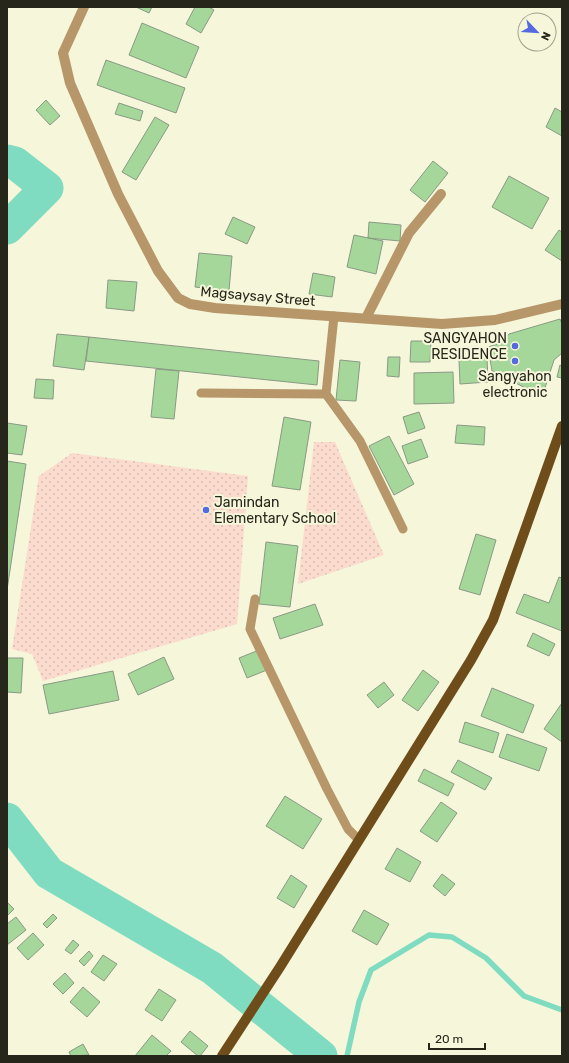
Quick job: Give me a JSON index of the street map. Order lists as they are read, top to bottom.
{
  "streets": {
    "street": ["Magsaysay Street"]
  },
  "places": ["SANGYAHON RESIDENCE", "Sangyahon electronic", "Jamindan Elementary School"],
  "scale_bar": "20 m",
  "north": "bottom right"
}
